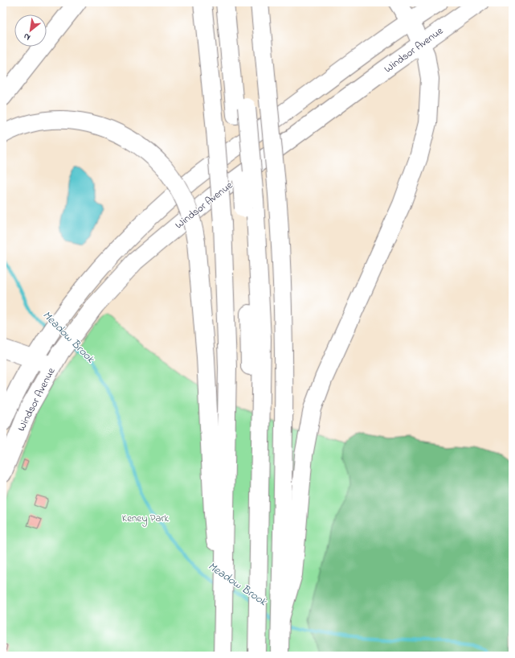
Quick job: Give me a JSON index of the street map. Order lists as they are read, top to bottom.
{
  "streets": {
    "main road": ["Windsor Avenue"]
  },
  "water": ["Meadow Brook"],
  "parks": ["Keney Park"],
  "north": "bottom left"
}
